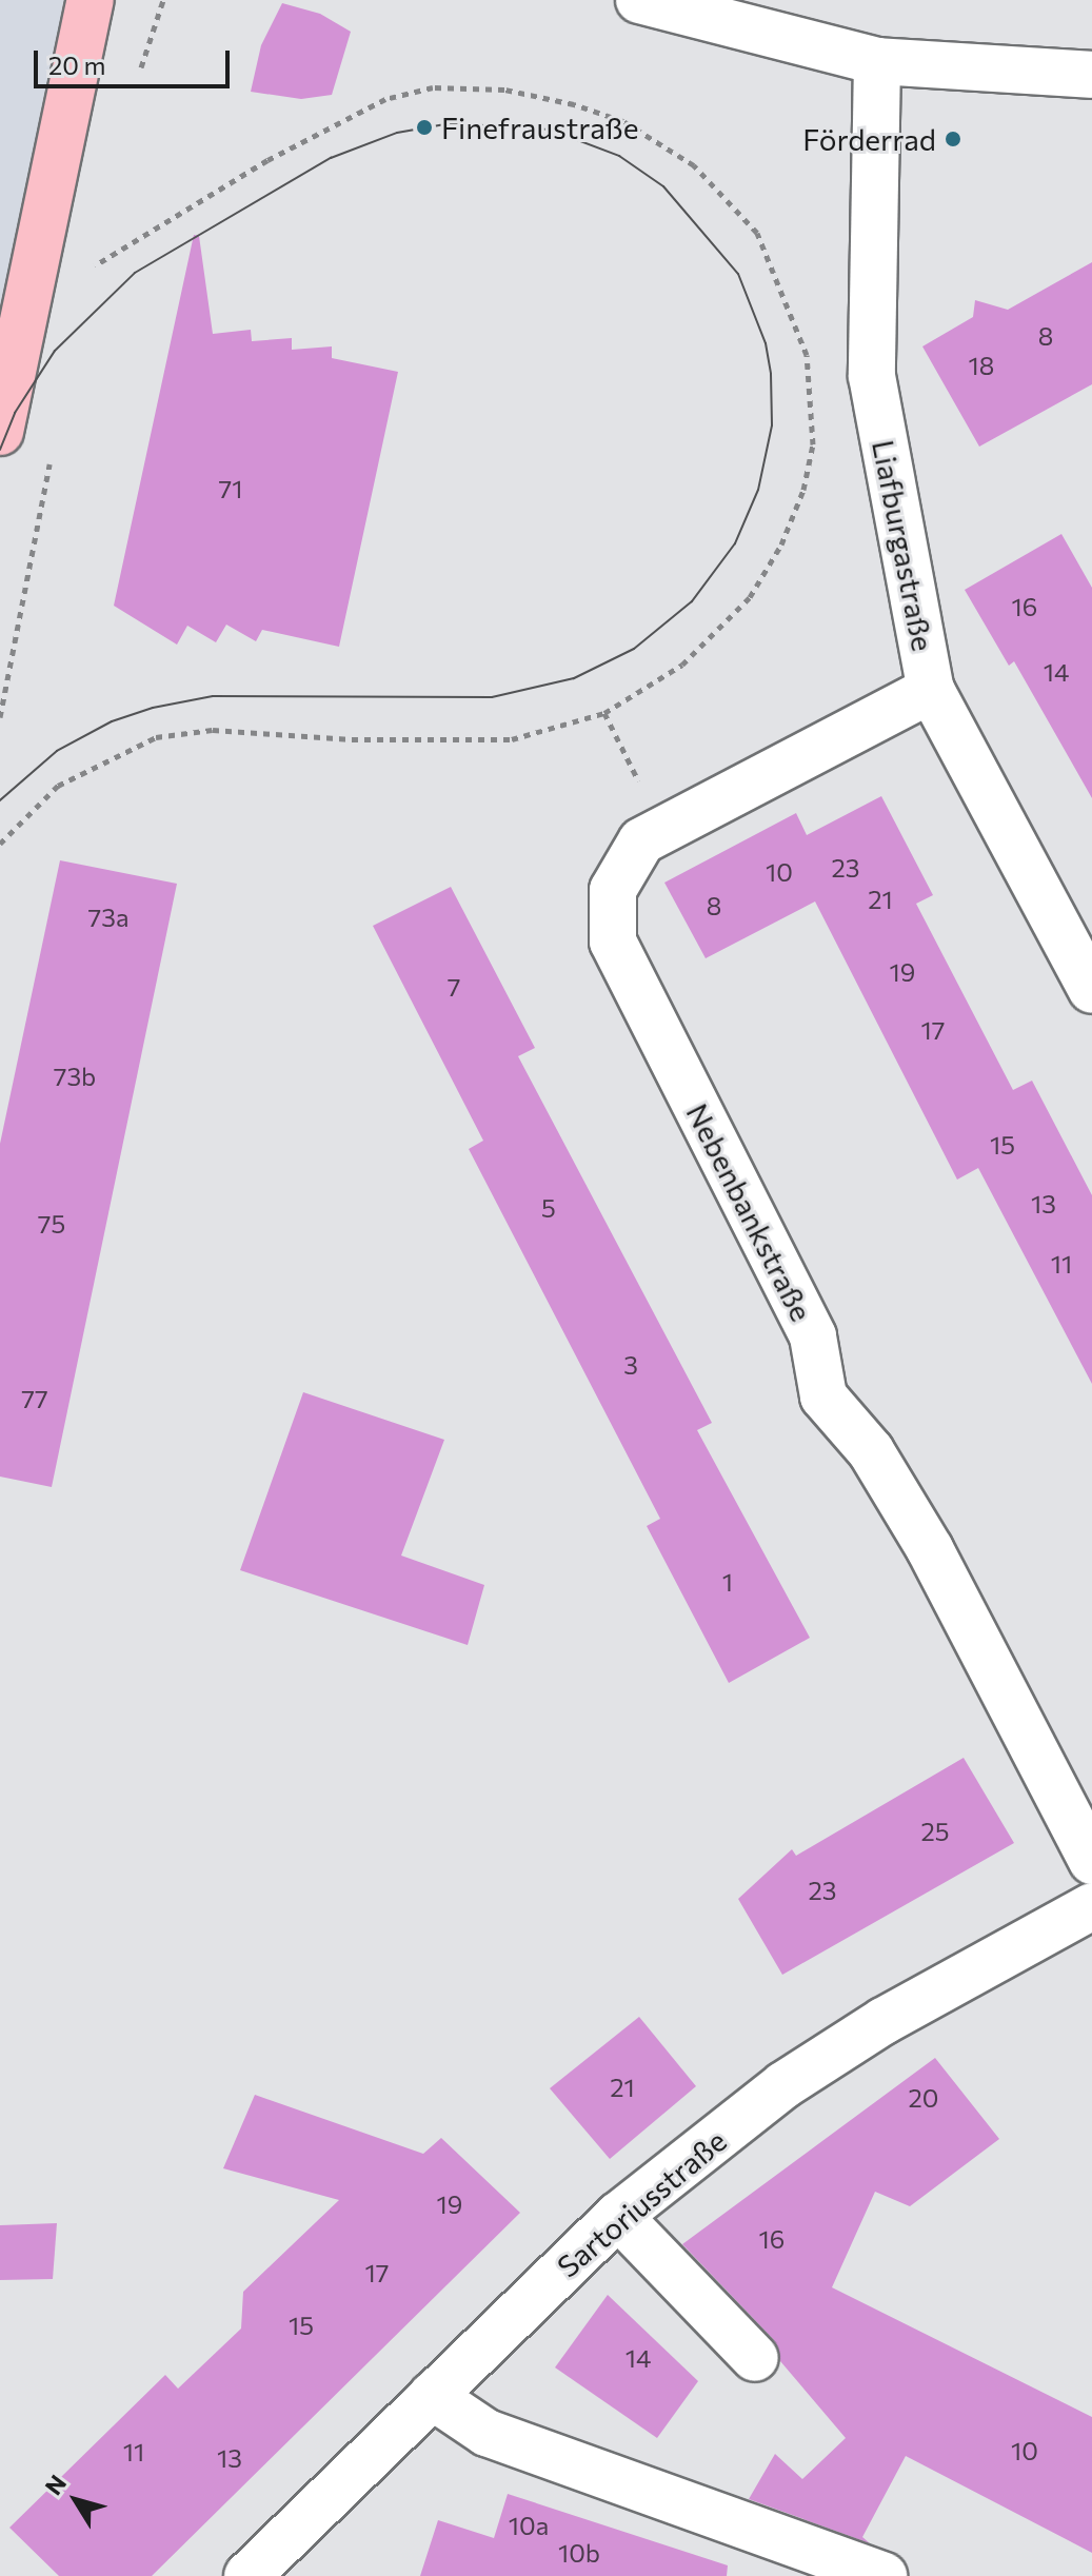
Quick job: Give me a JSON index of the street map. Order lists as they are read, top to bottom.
{
  "streets": {
    "street": ["Liafburgastraße", "Nebenbankstraße", "Sartoriusstraße"]
  },
  "crossings": [
    ["Liafburgastraße", "Nebenbankstraße"]
  ],
  "places": ["Finefraustraße", "Förderrad"],
  "house_numbers": [
    "8",
    "18",
    "71",
    "16",
    "14",
    "23",
    "10",
    "21",
    "8",
    "73a",
    "19",
    "7",
    "17",
    "73b",
    "15",
    "13",
    "5",
    "75",
    "11",
    "3",
    "77",
    "1",
    "25",
    "23",
    "21",
    "20",
    "19",
    "16",
    "17",
    "15",
    "14",
    "10",
    "11",
    "13",
    "10a",
    "10b"
  ],
  "scale_bar": "20 m",
  "north": "top left"
}
